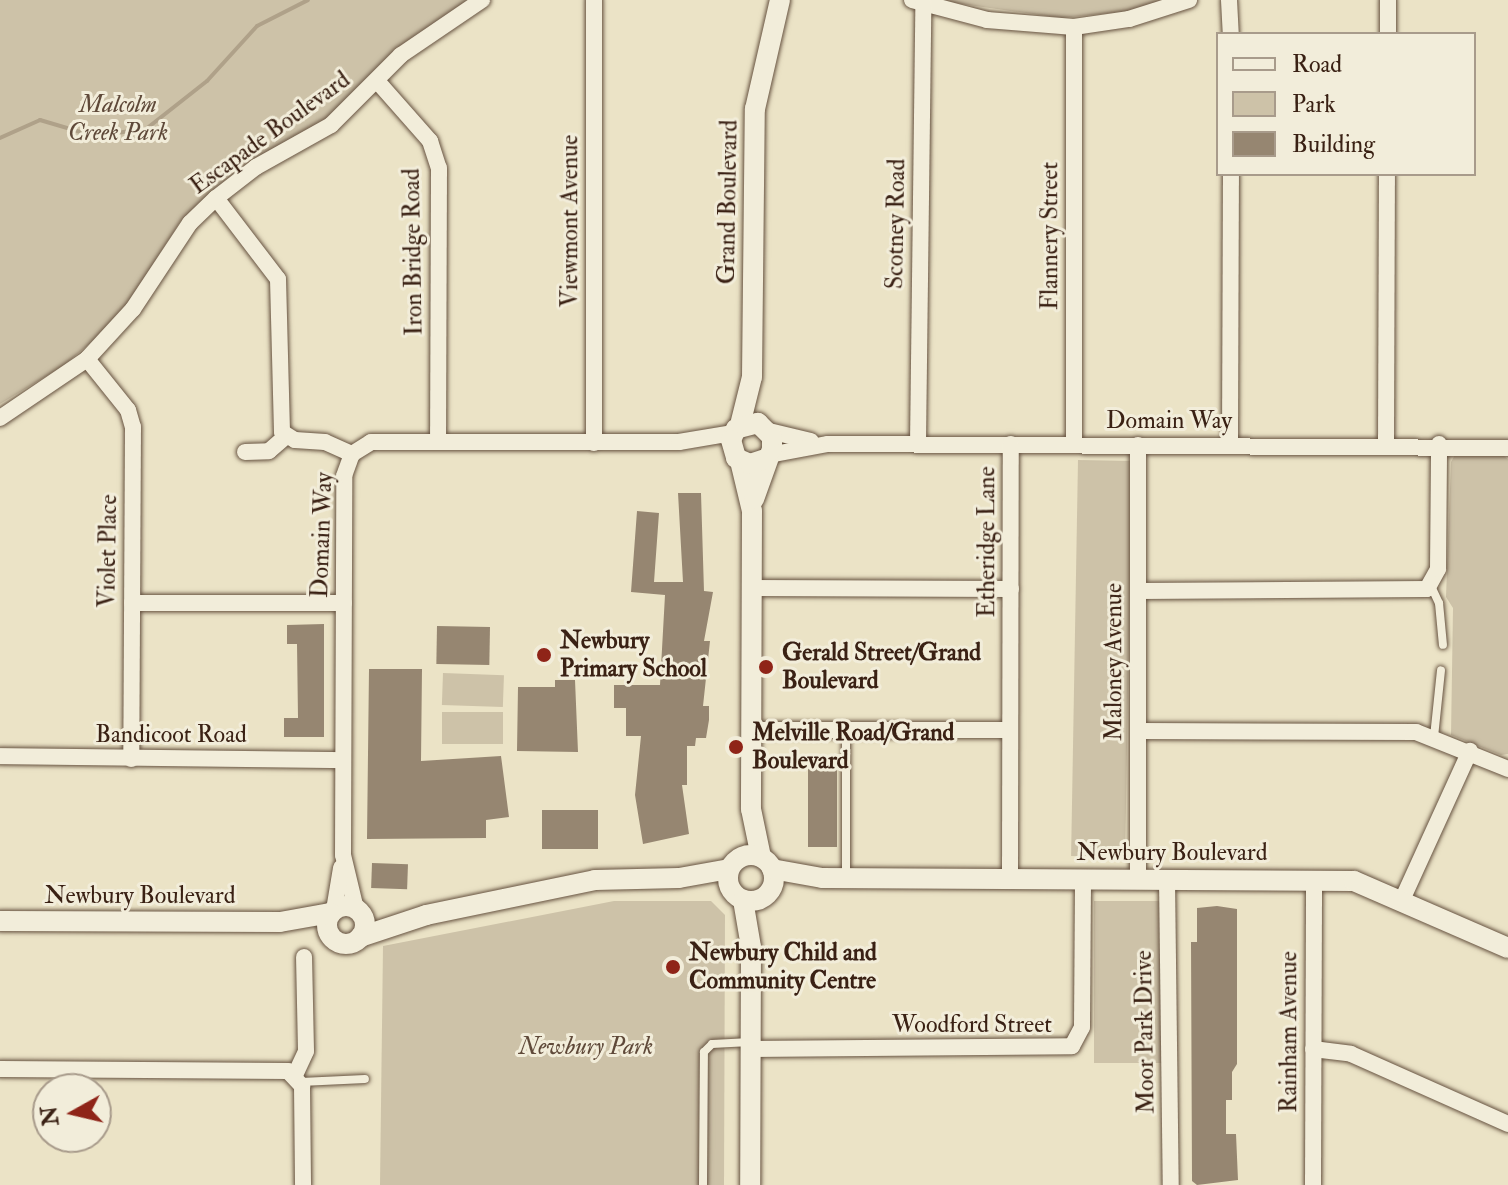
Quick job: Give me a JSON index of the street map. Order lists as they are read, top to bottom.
{
  "streets": {
    "street": [
      "Escapade Boulevard",
      "Grand Boulevard",
      "Viewmont Avenue",
      "Scotney Road",
      "Flannery Street",
      "Iron Bridge Road",
      "Domain Way",
      "Etheridge Lane",
      "Violet Place",
      "Maloney Avenue",
      "Bandicoot Road",
      "Newbury Boulevard",
      "Woodford Street",
      "Moor Park Drive",
      "Rainham Avenue"
    ]
  },
  "crossings": [
    ["Escapade Boulevard", "Iron Bridge Road"],
    ["Escapade Boulevard", "Violet Place"],
    ["Grand Boulevard", "Domain Way"],
    ["Grand Boulevard", "Newbury Boulevard"],
    ["Viewmont Avenue", "Domain Way"],
    ["Scotney Road", "Domain Way"],
    ["Flannery Street", "Domain Way"],
    ["Iron Bridge Road", "Domain Way"],
    ["Domain Way", "Etheridge Lane"],
    ["Domain Way", "Maloney Avenue"],
    ["Domain Way", "Bandicoot Road"],
    ["Domain Way", "Newbury Boulevard"],
    ["Etheridge Lane", "Newbury Boulevard"],
    ["Violet Place", "Bandicoot Road"],
    ["Maloney Avenue", "Newbury Boulevard"],
    ["Newbury Boulevard", "Woodford Street"],
    ["Newbury Boulevard", "Moor Park Drive"],
    ["Newbury Boulevard", "Rainham Avenue"]
  ],
  "parks": ["Malcolm Creek Park", "Newbury Park"],
  "places": [
    "Newbury Primary School",
    "Gerald Street/Grand Boulevard",
    "Melville Road/Grand Boulevard",
    "Newbury Child and Community Centre"
  ],
  "legend": ["Road", "Park", "Building"],
  "north": "left"
}
